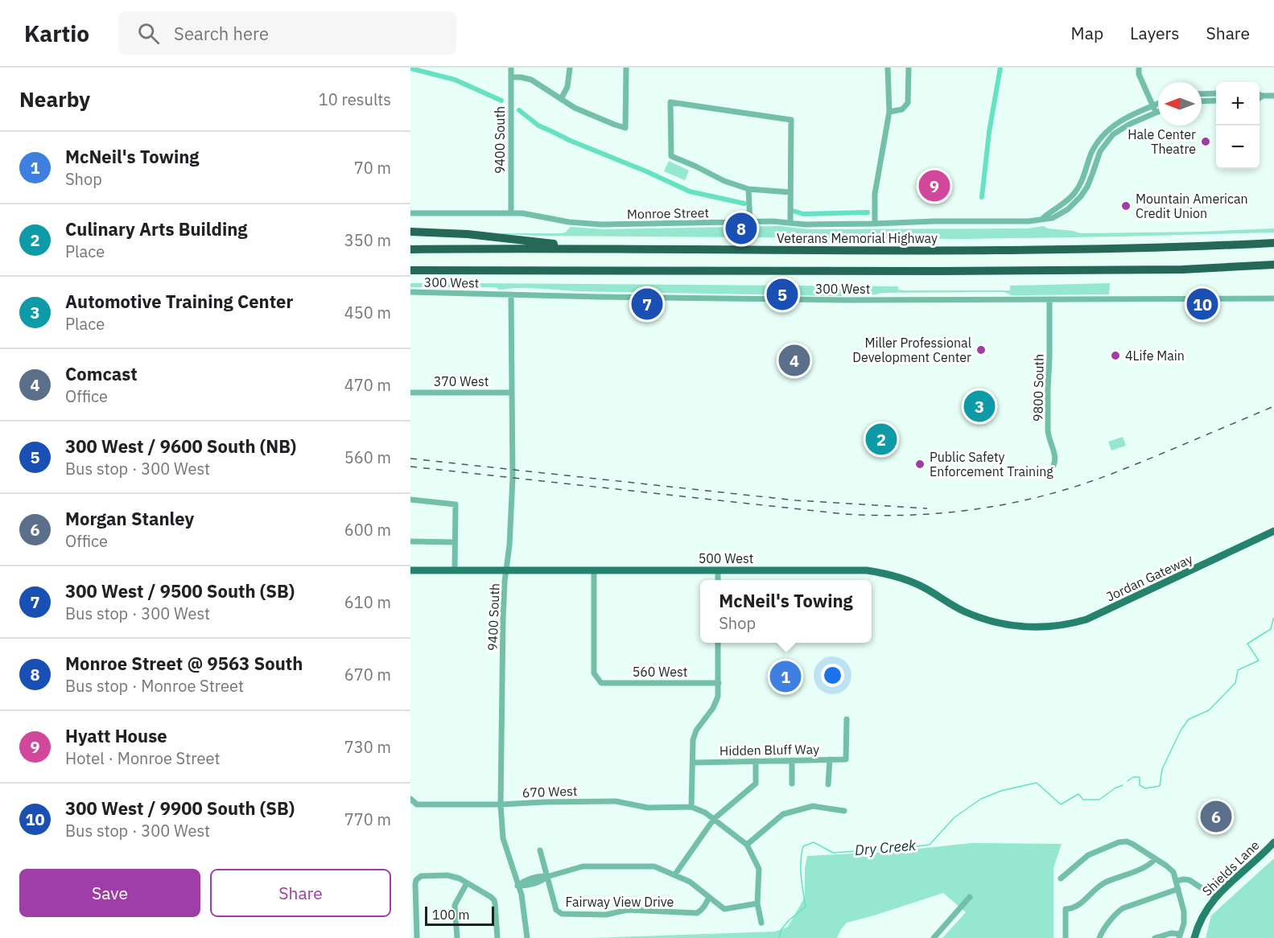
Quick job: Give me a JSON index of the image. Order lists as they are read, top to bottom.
{
  "streets": {
    "highway": ["Veterans Memorial Highway"],
    "main road": ["500 West", "Jordan Gateway", "Shields Lane"],
    "street": [
      "9400 South",
      "Monroe Street",
      "300 West",
      "370 West",
      "9800 South",
      "560 West",
      "Hidden Bluff Way",
      "670 West",
      "Fairway View Drive"
    ]
  },
  "crossings": [
    ["9400 South", "Monroe Street"],
    ["9400 South", "300 West"],
    ["9400 South", "370 West"],
    ["9400 South", "500 West"],
    ["9400 South", "670 West"],
    ["300 West", "9800 South"],
    ["500 West", "Jordan Gateway"],
    ["500 West", "560 West"]
  ],
  "water": ["Dry Creek"],
  "places": [
    "Hale Center Theatre",
    "Mountain American Credit Union",
    "Miller Professional Development Center",
    "4Life Main",
    "Public Safety Enforcement Training"
  ],
  "scale_bar": "100 m",
  "north": "left",
  "page": {
    "header": "Kartio",
    "search": "Search here",
    "nav": ["Map", "Layers", "Share"],
    "heading": ["Nearby", "10 results"],
    "map_buttons": ["+", "−"],
    "list": [
      {
        "mark": "1",
        "name": "McNeil's Towing",
        "note": "Shop",
        "value": "70 m"
      },
      {
        "mark": "2",
        "name": "Culinary Arts Building",
        "note": "Place",
        "value": "350 m"
      },
      {
        "mark": "3",
        "name": "Automotive Training Center",
        "note": "Place",
        "value": "450 m"
      },
      {
        "mark": "4",
        "name": "Comcast",
        "note": "Office",
        "value": "470 m"
      },
      {
        "mark": "5",
        "name": "300 West / 9600 South (NB)",
        "note": "Bus stop · 300 West",
        "value": "560 m"
      },
      {
        "mark": "6",
        "name": "Morgan Stanley",
        "note": "Office",
        "value": "600 m"
      },
      {
        "mark": "7",
        "name": "300 West / 9500 South (SB)",
        "note": "Bus stop · 300 West",
        "value": "610 m"
      },
      {
        "mark": "8",
        "name": "Monroe Street @ 9563 South",
        "note": "Bus stop · Monroe Street",
        "value": "670 m"
      },
      {
        "mark": "9",
        "name": "Hyatt House",
        "note": "Hotel · Monroe Street",
        "value": "730 m"
      },
      {
        "mark": "10",
        "name": "300 West / 9900 South (SB)",
        "note": "Bus stop · 300 West",
        "value": "770 m"
      }
    ],
    "pins": [
      "9",
      "8",
      "5",
      "7",
      "10",
      "4",
      "3",
      "2",
      "1",
      "6"
    ],
    "popup": ["McNeil's Towing", "Shop"],
    "buttons": ["Save", "Share"],
    "scale": "100 m"
  }
}
